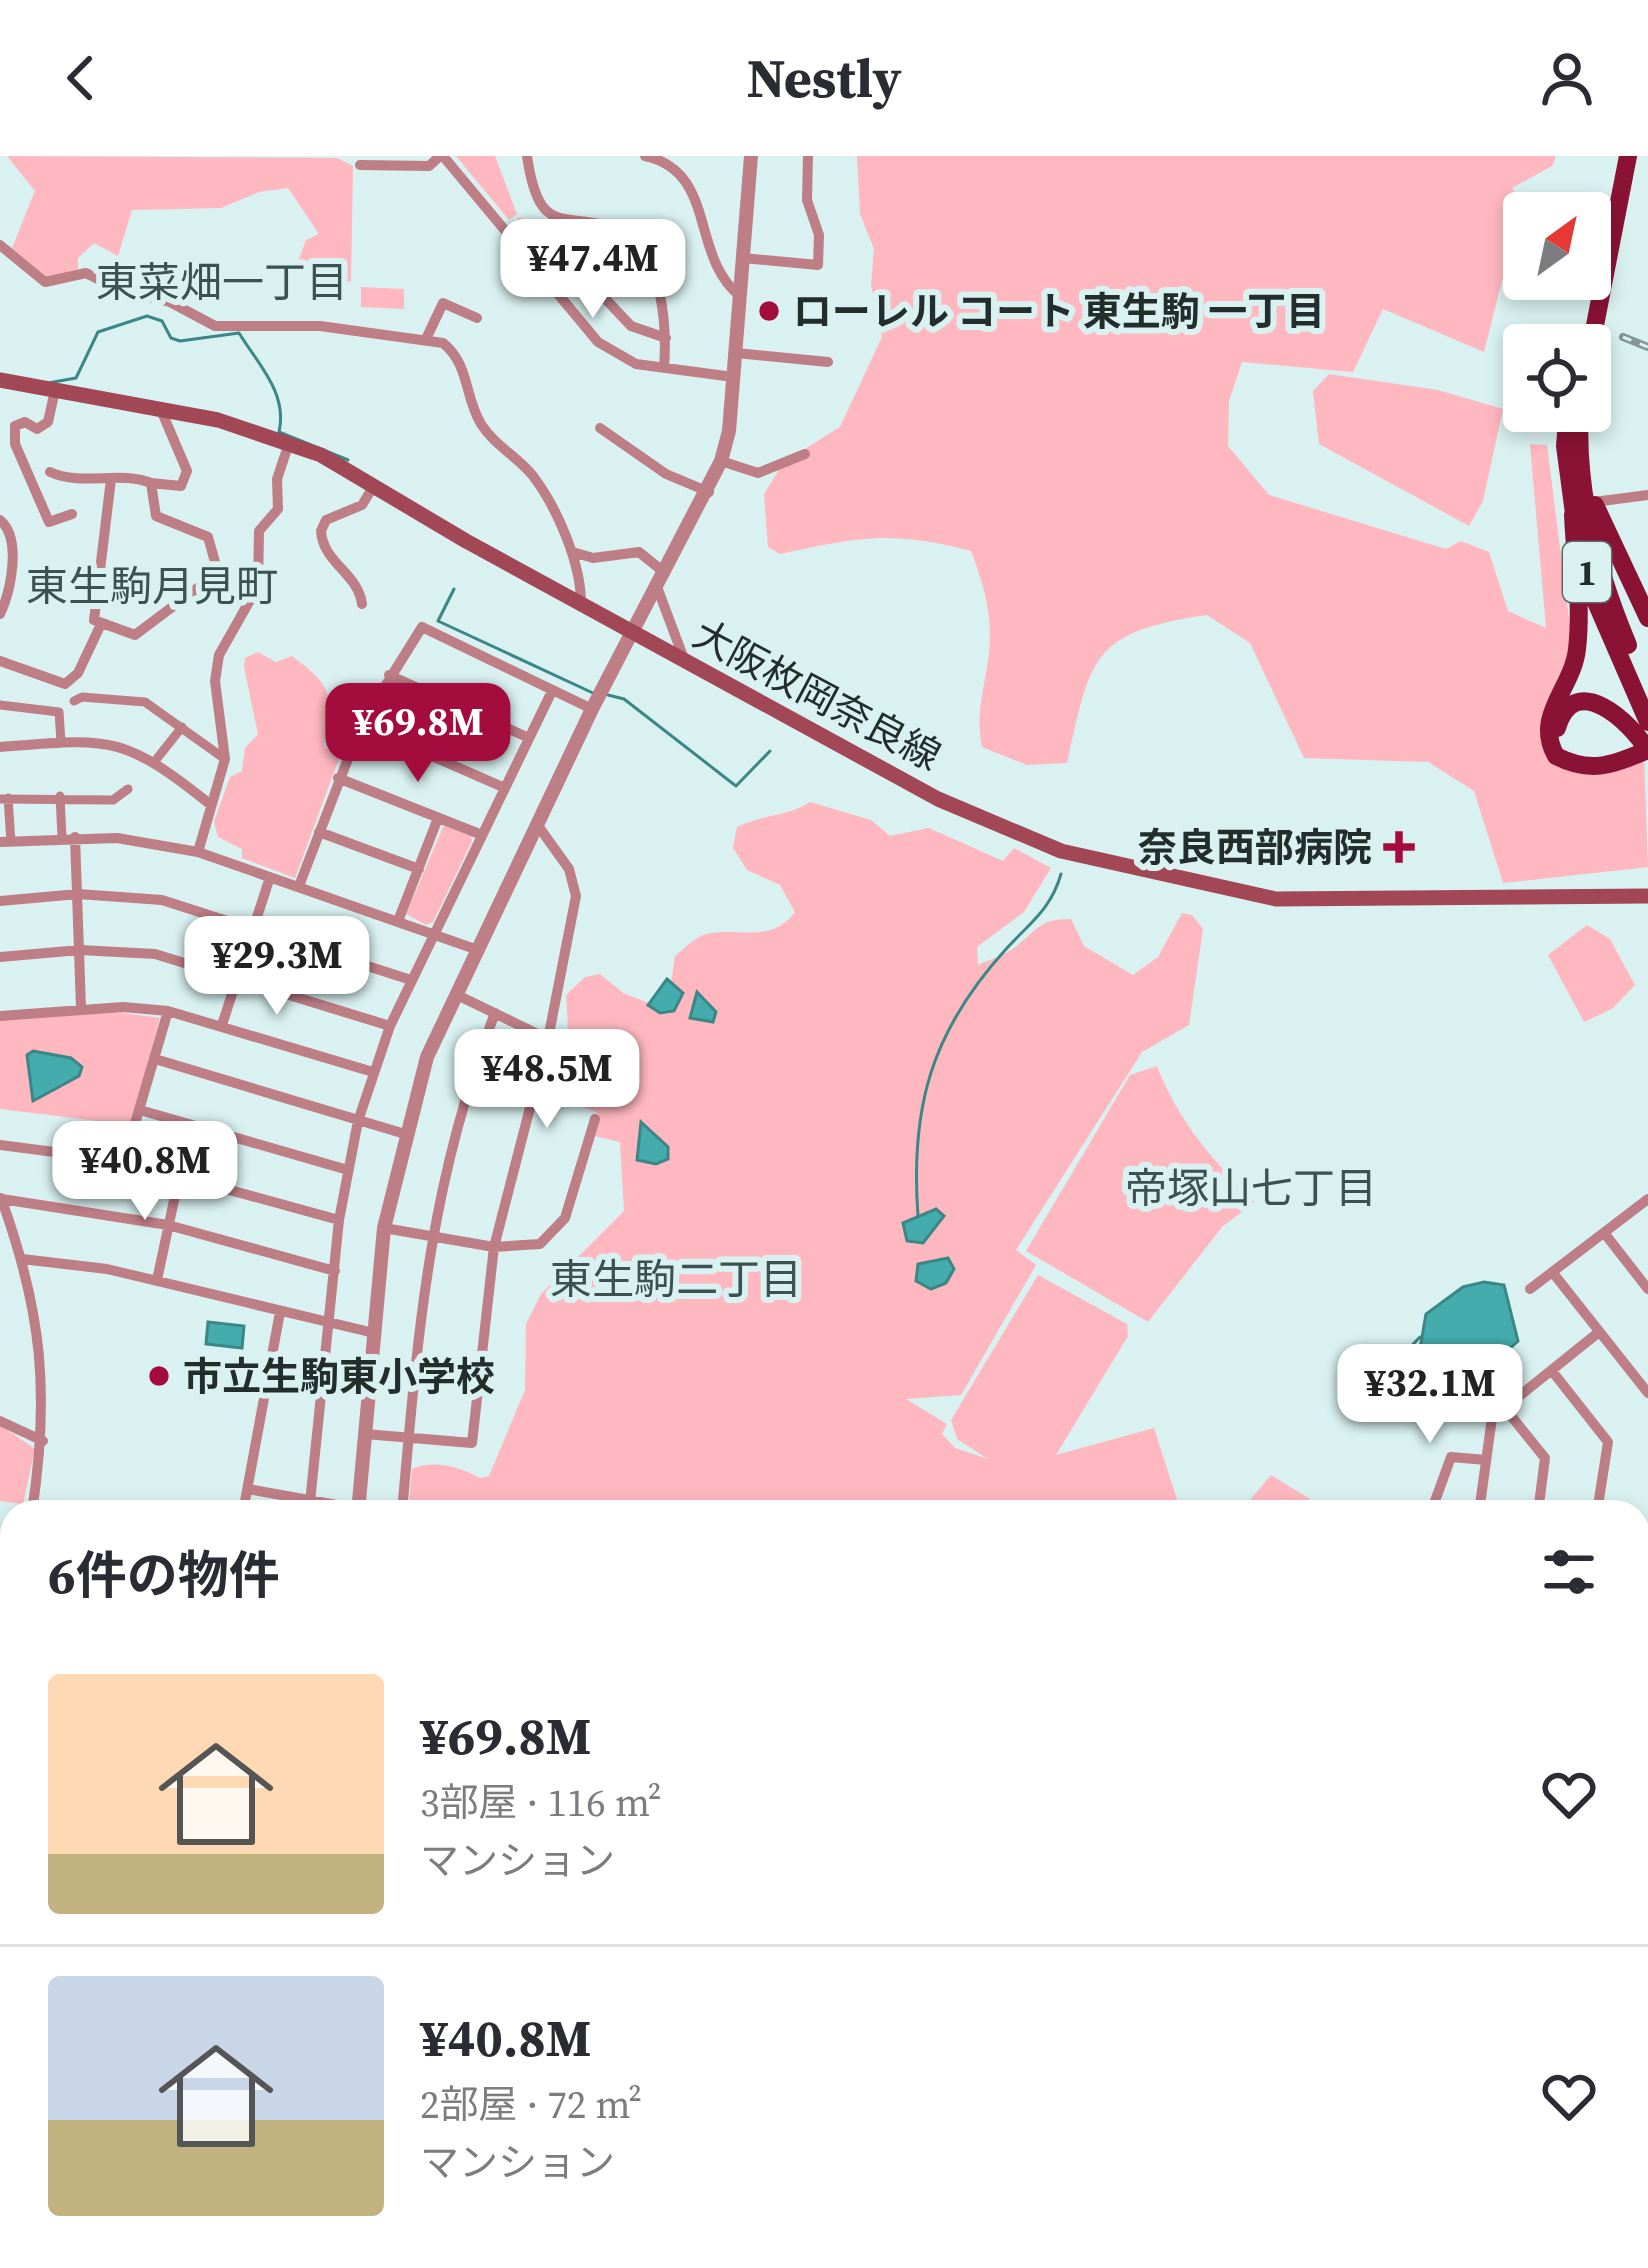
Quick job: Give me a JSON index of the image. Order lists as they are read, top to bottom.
{
  "streets": {
    "main road": ["1", "大阪枚岡奈良線"]
  },
  "districts": [
    "東菜畑一丁目",
    "東生駒月見町",
    "帝塚山七丁目",
    "東生駒二丁目"
  ],
  "places": {
    "other": ["ローレル コート 東生駒 一丁目", "市立生駒東小学校"],
    "health": ["奈良西部病院"]
  },
  "north": "top right",
  "page": {
    "header": "Nestly",
    "price": [
      "¥47.4M",
      "¥69.8M",
      "¥29.3M",
      "¥48.5M",
      "¥40.8M",
      "¥32.1M"
    ],
    "heading": "6件の物件",
    "list": [
      {
        "name": "¥69.8M",
        "note": "3部屋 · 116 m² · マンション"
      },
      {
        "name": "¥40.8M",
        "note": "2部屋 · 72 m² · マンション"
      }
    ]
  }
}
